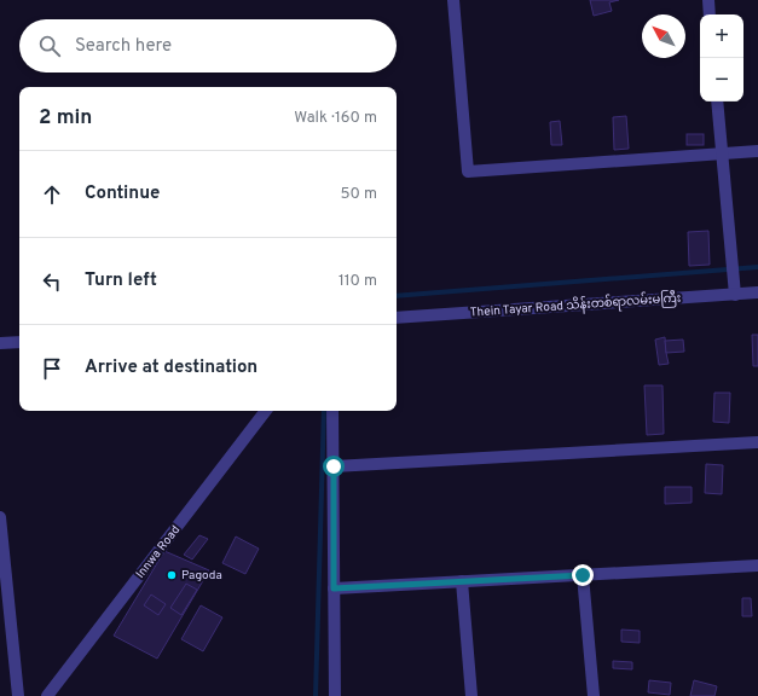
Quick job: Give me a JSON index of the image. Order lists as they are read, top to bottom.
{
  "streets": {
    "street": ["Thein Tayar Road သိန်းတစ်ရာလမ်းမကြီး", "Innwa Road"]
  },
  "places": ["Pagoda"],
  "north": "top left",
  "page": {
    "map_buttons": ["+", "−"],
    "search": "Search here",
    "heading": ["2 min", "Walk · 160 m"],
    "list": [
      ["Continue", "50 m"],
      ["Turn left", "110 m"],
      "Arrive at destination"
    ]
  }
}
